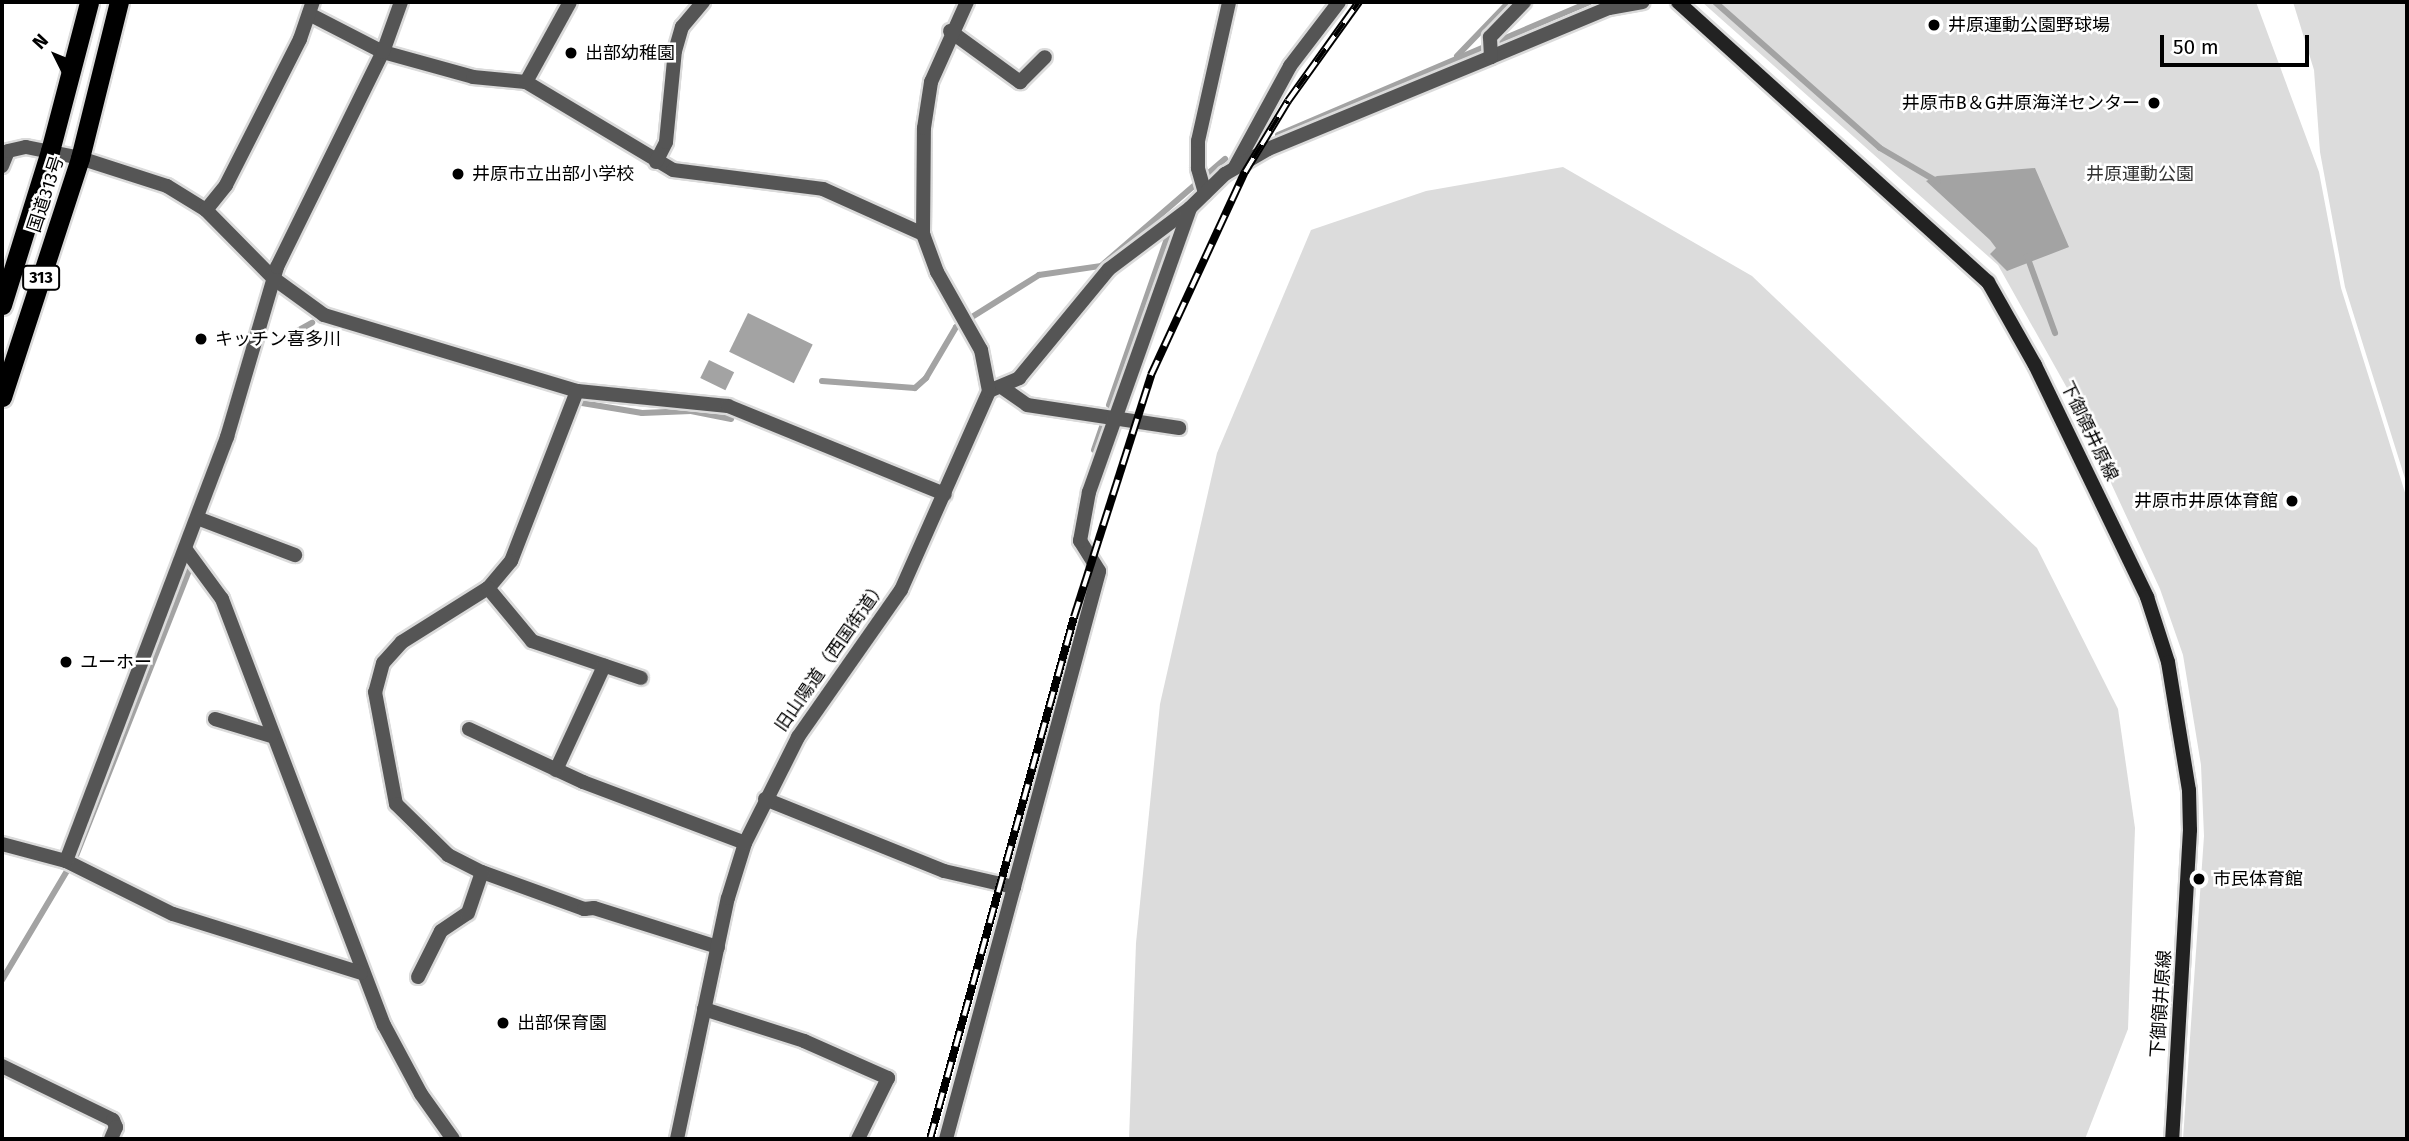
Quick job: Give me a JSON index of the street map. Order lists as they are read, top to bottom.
{
  "streets": {
    "highway": ["国道313号", "313"],
    "main road": ["下御領井原線"],
    "street": ["旧山陽道（西国街道）"]
  },
  "parks": ["井原運動公園"],
  "places": [
    "井原運動公園野球場",
    "出部幼稚園",
    "井原市B＆G井原海洋センター",
    "井原市立出部小学校",
    "キッチン喜多川",
    "井原市井原体育館",
    "ユーホー",
    "市民体育館",
    "出部保育園"
  ],
  "scale_bar": "50 m",
  "north": "top left"
}
